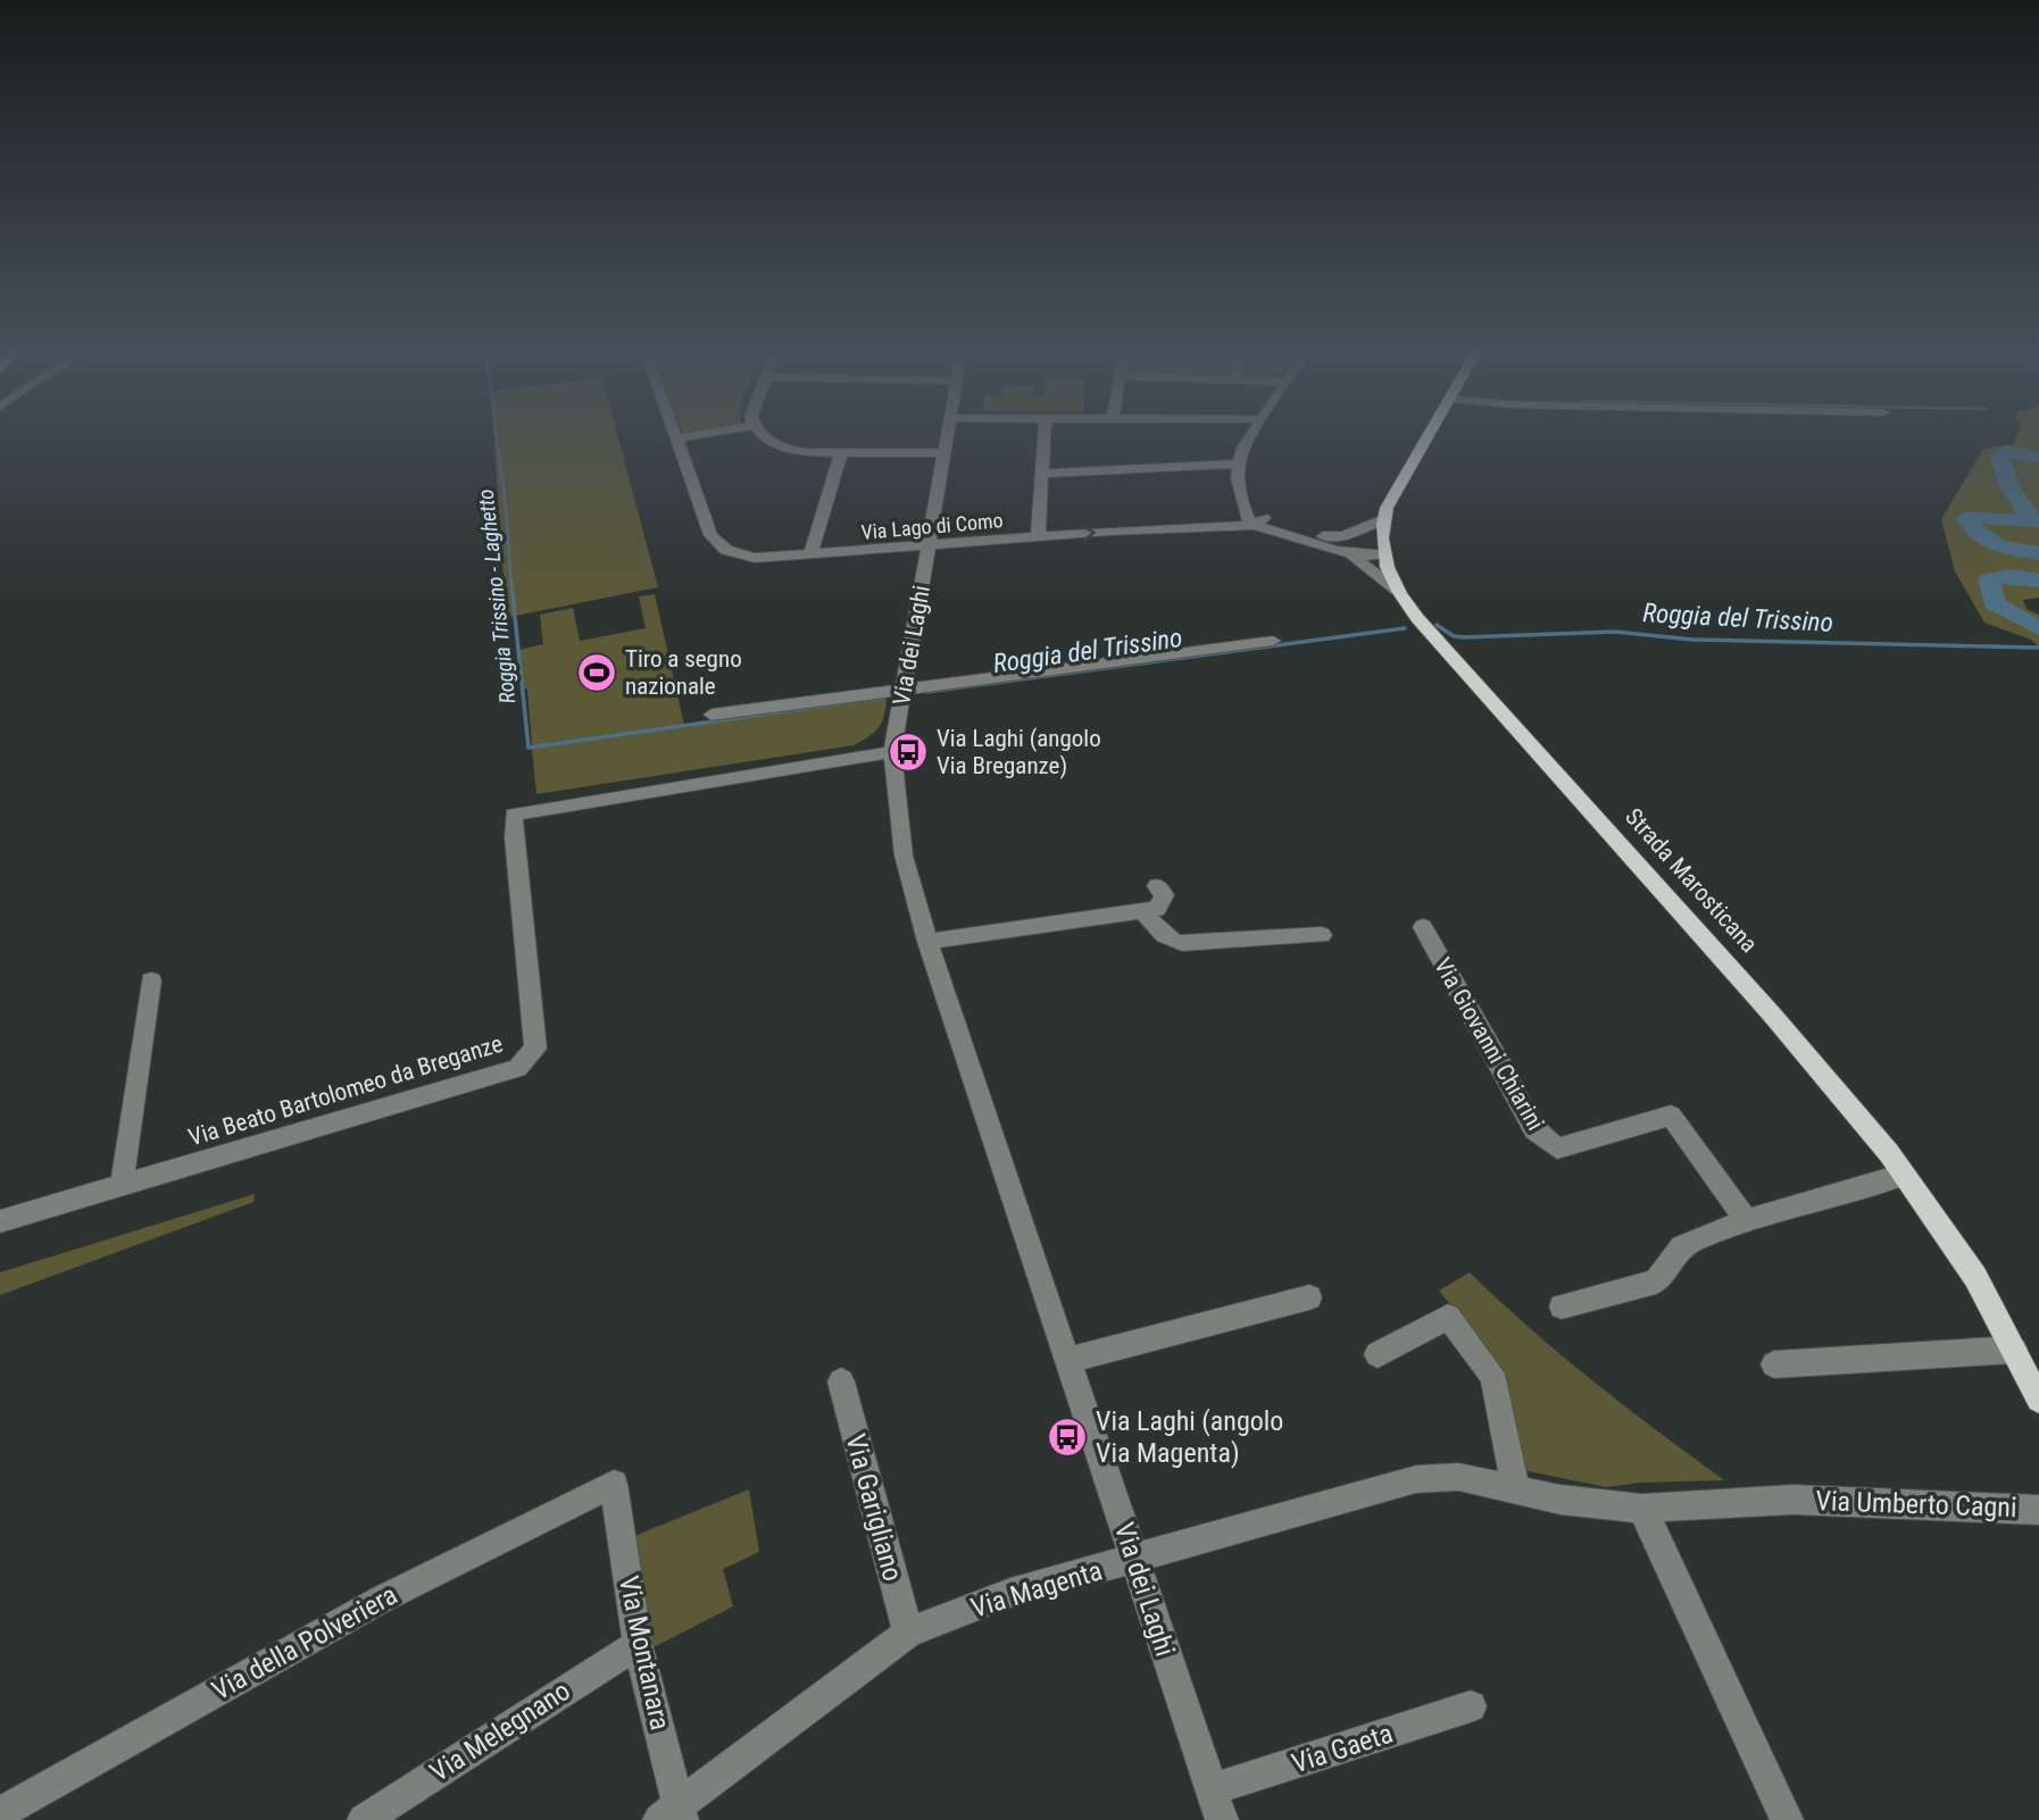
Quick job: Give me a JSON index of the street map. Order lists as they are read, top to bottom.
{
  "streets": {
    "main road": ["Strada Marosticana"],
    "street": [
      "Via Lago di Como",
      "Via dei Laghi",
      "Via Giovanni Chiarini",
      "Via Beato Bartolomeo da Breganze",
      "Via Umberto Cagni",
      "Via Garigliano",
      "Via Magenta",
      "Via della Polveriera",
      "Via Montanara",
      "Via Melegnano",
      "Via Gaeta"
    ]
  },
  "crossings": [
    ["Via Lago di Como", "Via dei Laghi"],
    ["Via dei Laghi", "Via Beato Bartolomeo da Breganze"],
    ["Via dei Laghi", "Via Magenta"],
    ["Via dei Laghi", "Via Gaeta"],
    ["Via Umberto Cagni", "Via Magenta"],
    ["Via Garigliano", "Via Magenta"],
    ["Via Magenta", "Via Montanara"],
    ["Via della Polveriera", "Via Montanara"],
    ["Via Montanara", "Via Melegnano"]
  ],
  "water": ["Roggia Trissino - Laghetto", "Roggia del Trissino"],
  "places": {
    "sports": ["Tiro a segno nazionale"],
    "bus stop": ["Via Laghi (angolo Via Breganze)", "Via Laghi (angolo Via Magenta)"]
  }
}
